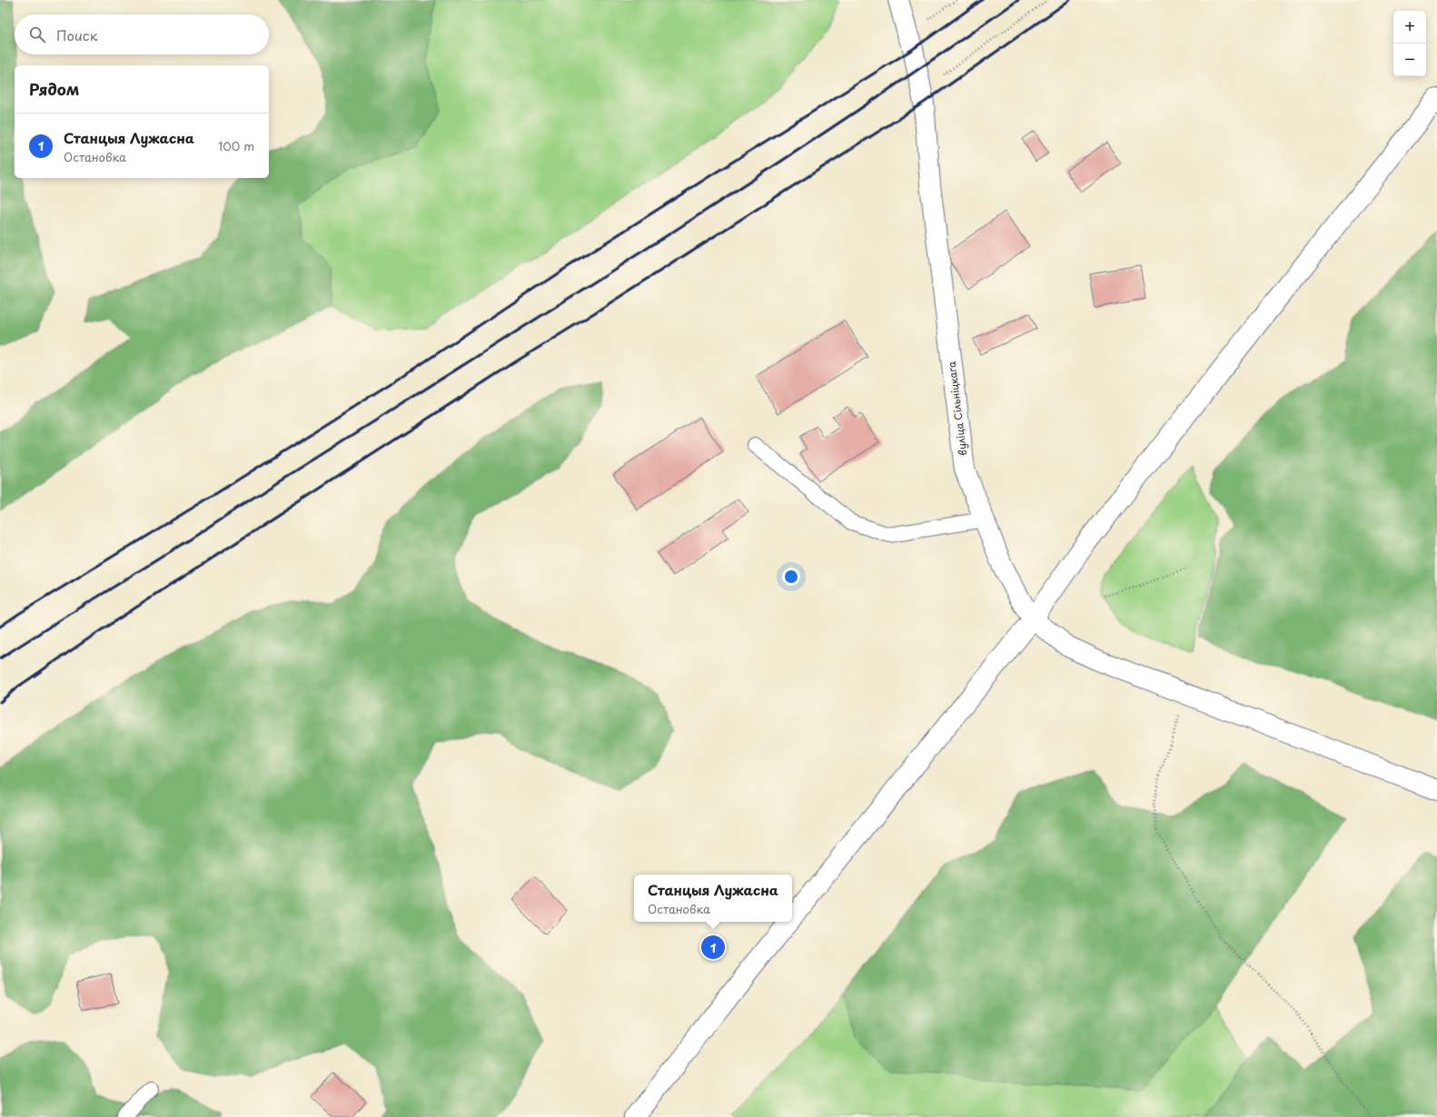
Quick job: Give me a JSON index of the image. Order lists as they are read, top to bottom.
{
  "streets": {
    "main road": ["вуліца Сільніцкага"]
  },
  "page": {
    "map_buttons": ["+", "−"],
    "search": "Поиск",
    "heading": "Рядом",
    "list": [
      {
        "mark": "1",
        "name": "Станцыя Лужасна",
        "note": "Остановка",
        "value": "100 m"
      }
    ],
    "popup": ["Станцыя Лужасна", "Остановка"],
    "pins": "1"
  }
}
